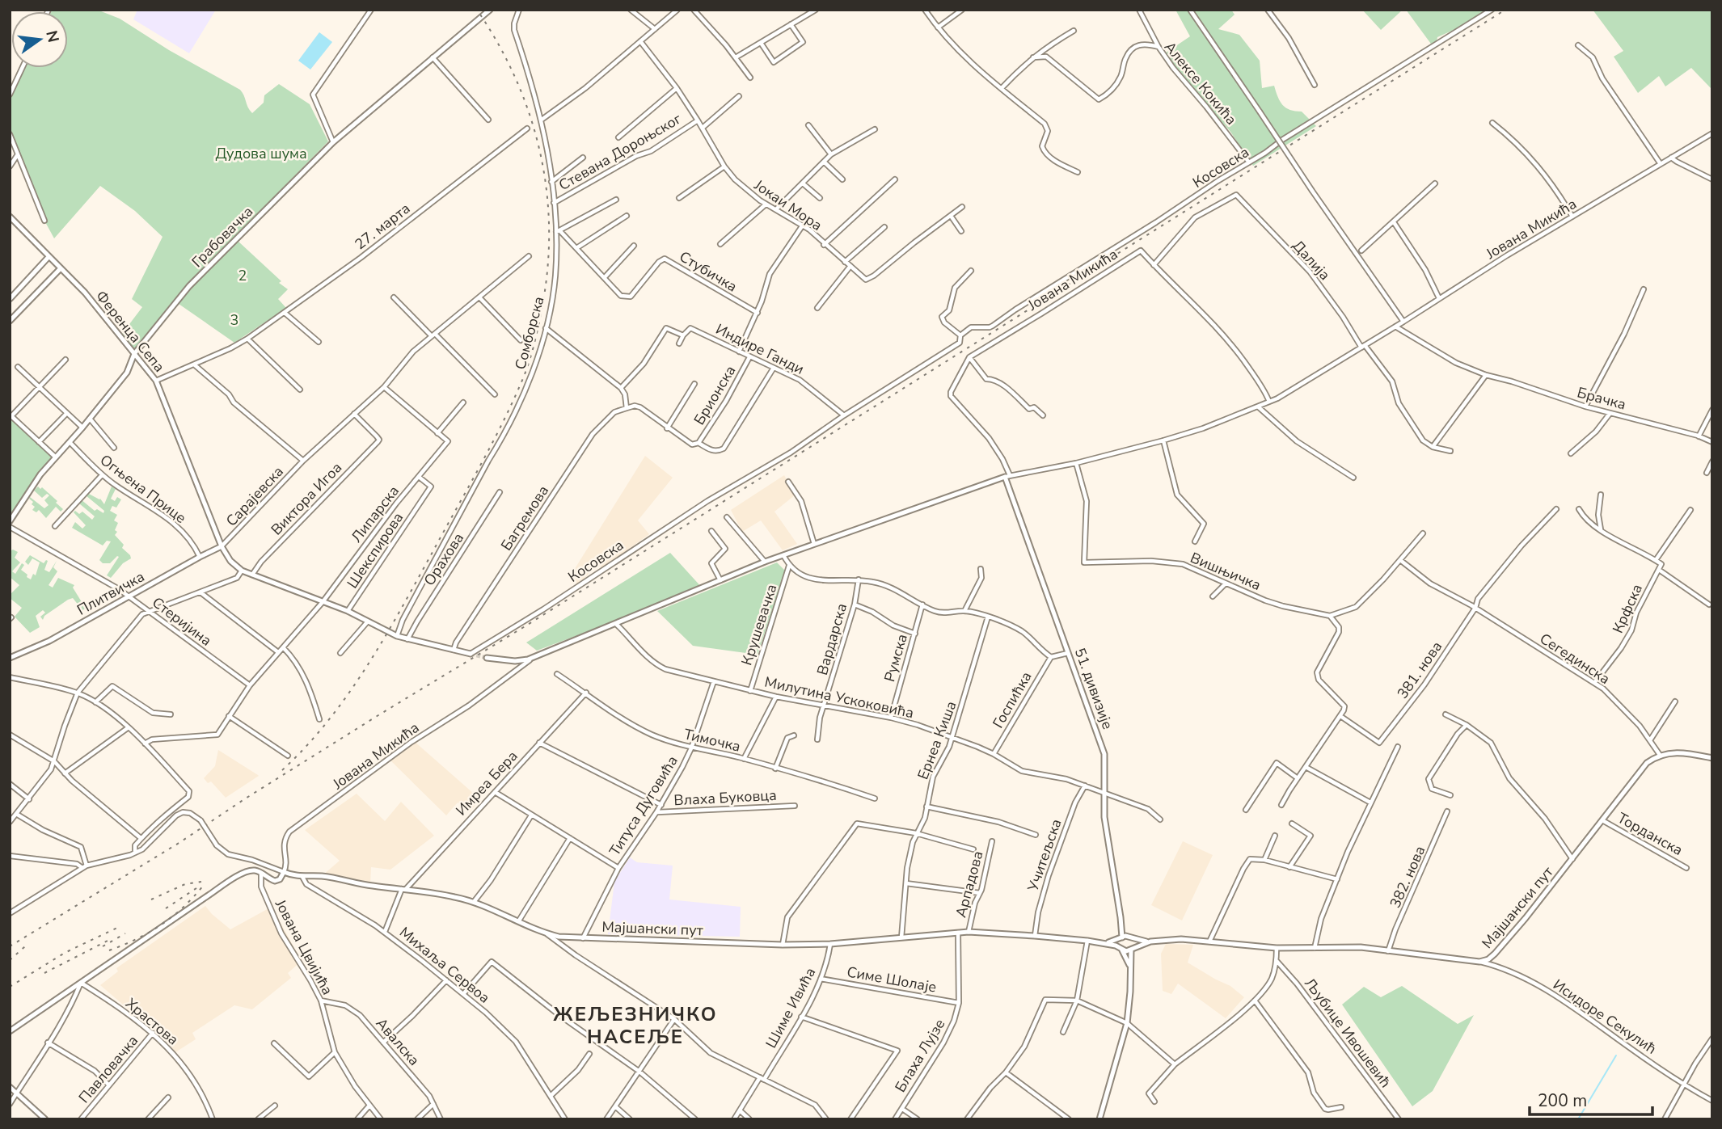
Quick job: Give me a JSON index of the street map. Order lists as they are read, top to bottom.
{
  "streets": {
    "street": [
      "Алексе Кокића",
      "Стевана Дороњског",
      "Косовска",
      "Јокаи Мора",
      "27. марта",
      "Јована Микића",
      "Грабовачка",
      "Далија",
      "Стубичка",
      "Ференца Сепа",
      "Сомборска",
      "Индире Ганди",
      "Брионска",
      "Брачка",
      "Огњена Прице",
      "Сарајевска",
      "Виктора Игоа",
      "Липарска",
      "Багремова",
      "Шекспирова",
      "Орахова",
      "Вишњичка",
      "Плитвичка",
      "Крфска",
      "Стеријина",
      "Крушевачка",
      "Вардарска",
      "Румска",
      "Сегединска",
      "381. нова",
      "51. дивизије",
      "Милутина Ускоковића",
      "Госпићка",
      "Тимочка",
      "Ернеа Киша",
      "Имреа Бера",
      "Влаха Буковца",
      "Титуса Дуговића",
      "Торданска",
      "Учитељска",
      "382. нова",
      "Арпадова",
      "Мајшански пут",
      "Јована Цвијића",
      "Михаља Сервоа",
      "Симе Шолаје",
      "Шиме Ивића",
      "Исидоре Секулић",
      "Храстова",
      "Љубице Ивошевић",
      "Авалска",
      "Блаха Лујзе",
      "Павловачка"
    ]
  },
  "crossings": [
    ["Алексе Кокића", "Косовска"],
    ["Стевана Дороњског", "Јокаи Мора"],
    ["Стевана Дороњског", "Сомборска"],
    ["Косовска", "Ференца Сепа"],
    ["Косовска", "Сомборска"],
    ["Косовска", "Индире Ганди"],
    ["Косовска", "Сарајевска"],
    ["Косовска", "Виктора Игоа"],
    ["Косовска", "Липарска"],
    ["Косовска", "Багремова"],
    ["Косовска", "Шекспирова"],
    ["Косовска", "Орахова"],
    ["Косовска", "Плитвичка"],
    ["Јокаи Мора", "Брионска"],
    ["27. марта", "Ференца Сепа"],
    ["27. марта", "Сарајевска"],
    ["Јована Микића", "Далија"],
    ["Јована Микића", "Брачка"],
    ["Јована Микића", "Вишњичка"],
    ["Јована Микића", "51. дивизије"],
    ["Јована Микића", "Милутина Ускоковића"],
    ["Јована Микића", "Мајшански пут"],
    ["Грабовачка", "Ференца Сепа"],
    ["Грабовачка", "Огњена Прице"],
    ["Стубичка", "Сомборска"],
    ["Стубичка", "Брионска"],
    ["Ференца Сепа", "Сарајевска"],
    ["Ференца Сепа", "Плитвичка"],
    ["Индире Ганди", "Брионска"],
    ["Огњена Прице", "Плитвичка"],
    ["Сарајевска", "Виктора Игоа"],
    ["Сарајевска", "Плитвичка"],
    ["Липарска", "Шекспирова"],
    ["Липарска", "Стеријина"],
    ["Плитвичка", "Стеријина"],
    ["Крфска", "Сегединска"],
    ["Крушевачка", "Милутина Ускоковића"],
    ["Вардарска", "Милутина Ускоковића"],
    ["Румска", "Милутина Ускоковића"],
    ["Сегединска", "381. нова"],
    ["Сегединска", "Мајшански пут"],
    ["51. дивизије", "Милутина Ускоковића"],
    ["51. дивизије", "Мајшански пут"],
    ["Милутина Ускоковића", "Госпићка"],
    ["Милутина Ускоковића", "Ернеа Киша"],
    ["Милутина Ускоковића", "Титуса Дуговића"],
    ["Милутина Ускоковића", "Учитељска"],
    ["Тимочка", "Имреа Бера"],
    ["Тимочка", "Титуса Дуговића"],
    ["Ернеа Киша", "Мајшански пут"],
    ["Имреа Бера", "Влаха Буковца"],
    ["Имреа Бера", "Мајшански пут"],
    ["Влаха Буковца", "Титуса Дуговића"],
    ["Титуса Дуговића", "Мајшански пут"],
    ["Торданска", "Мајшански пут"],
    ["Учитељска", "Мајшански пут"],
    ["382. нова", "Мајшански пут"],
    ["Арпадова", "Мајшански пут"],
    ["Мајшански пут", "Михаља Сервоа"],
    ["Мајшански пут", "Шиме Ивића"],
    ["Мајшански пут", "Исидоре Секулић"],
    ["Мајшански пут", "Блаха Лујзе"],
    ["Јована Цвијића", "Авалска"],
    ["Симе Шолаје", "Шиме Ивића"],
    ["Симе Шолаје", "Блаха Лујзе"],
    ["Храстова", "Павловачка"]
  ],
  "districts": ["ЖЕЉЕЗНИЧКО НАСЕЉЕ"],
  "parks": ["Дудова шума", "2", "3"],
  "scale_bar": "200 m",
  "north": "right"
}
